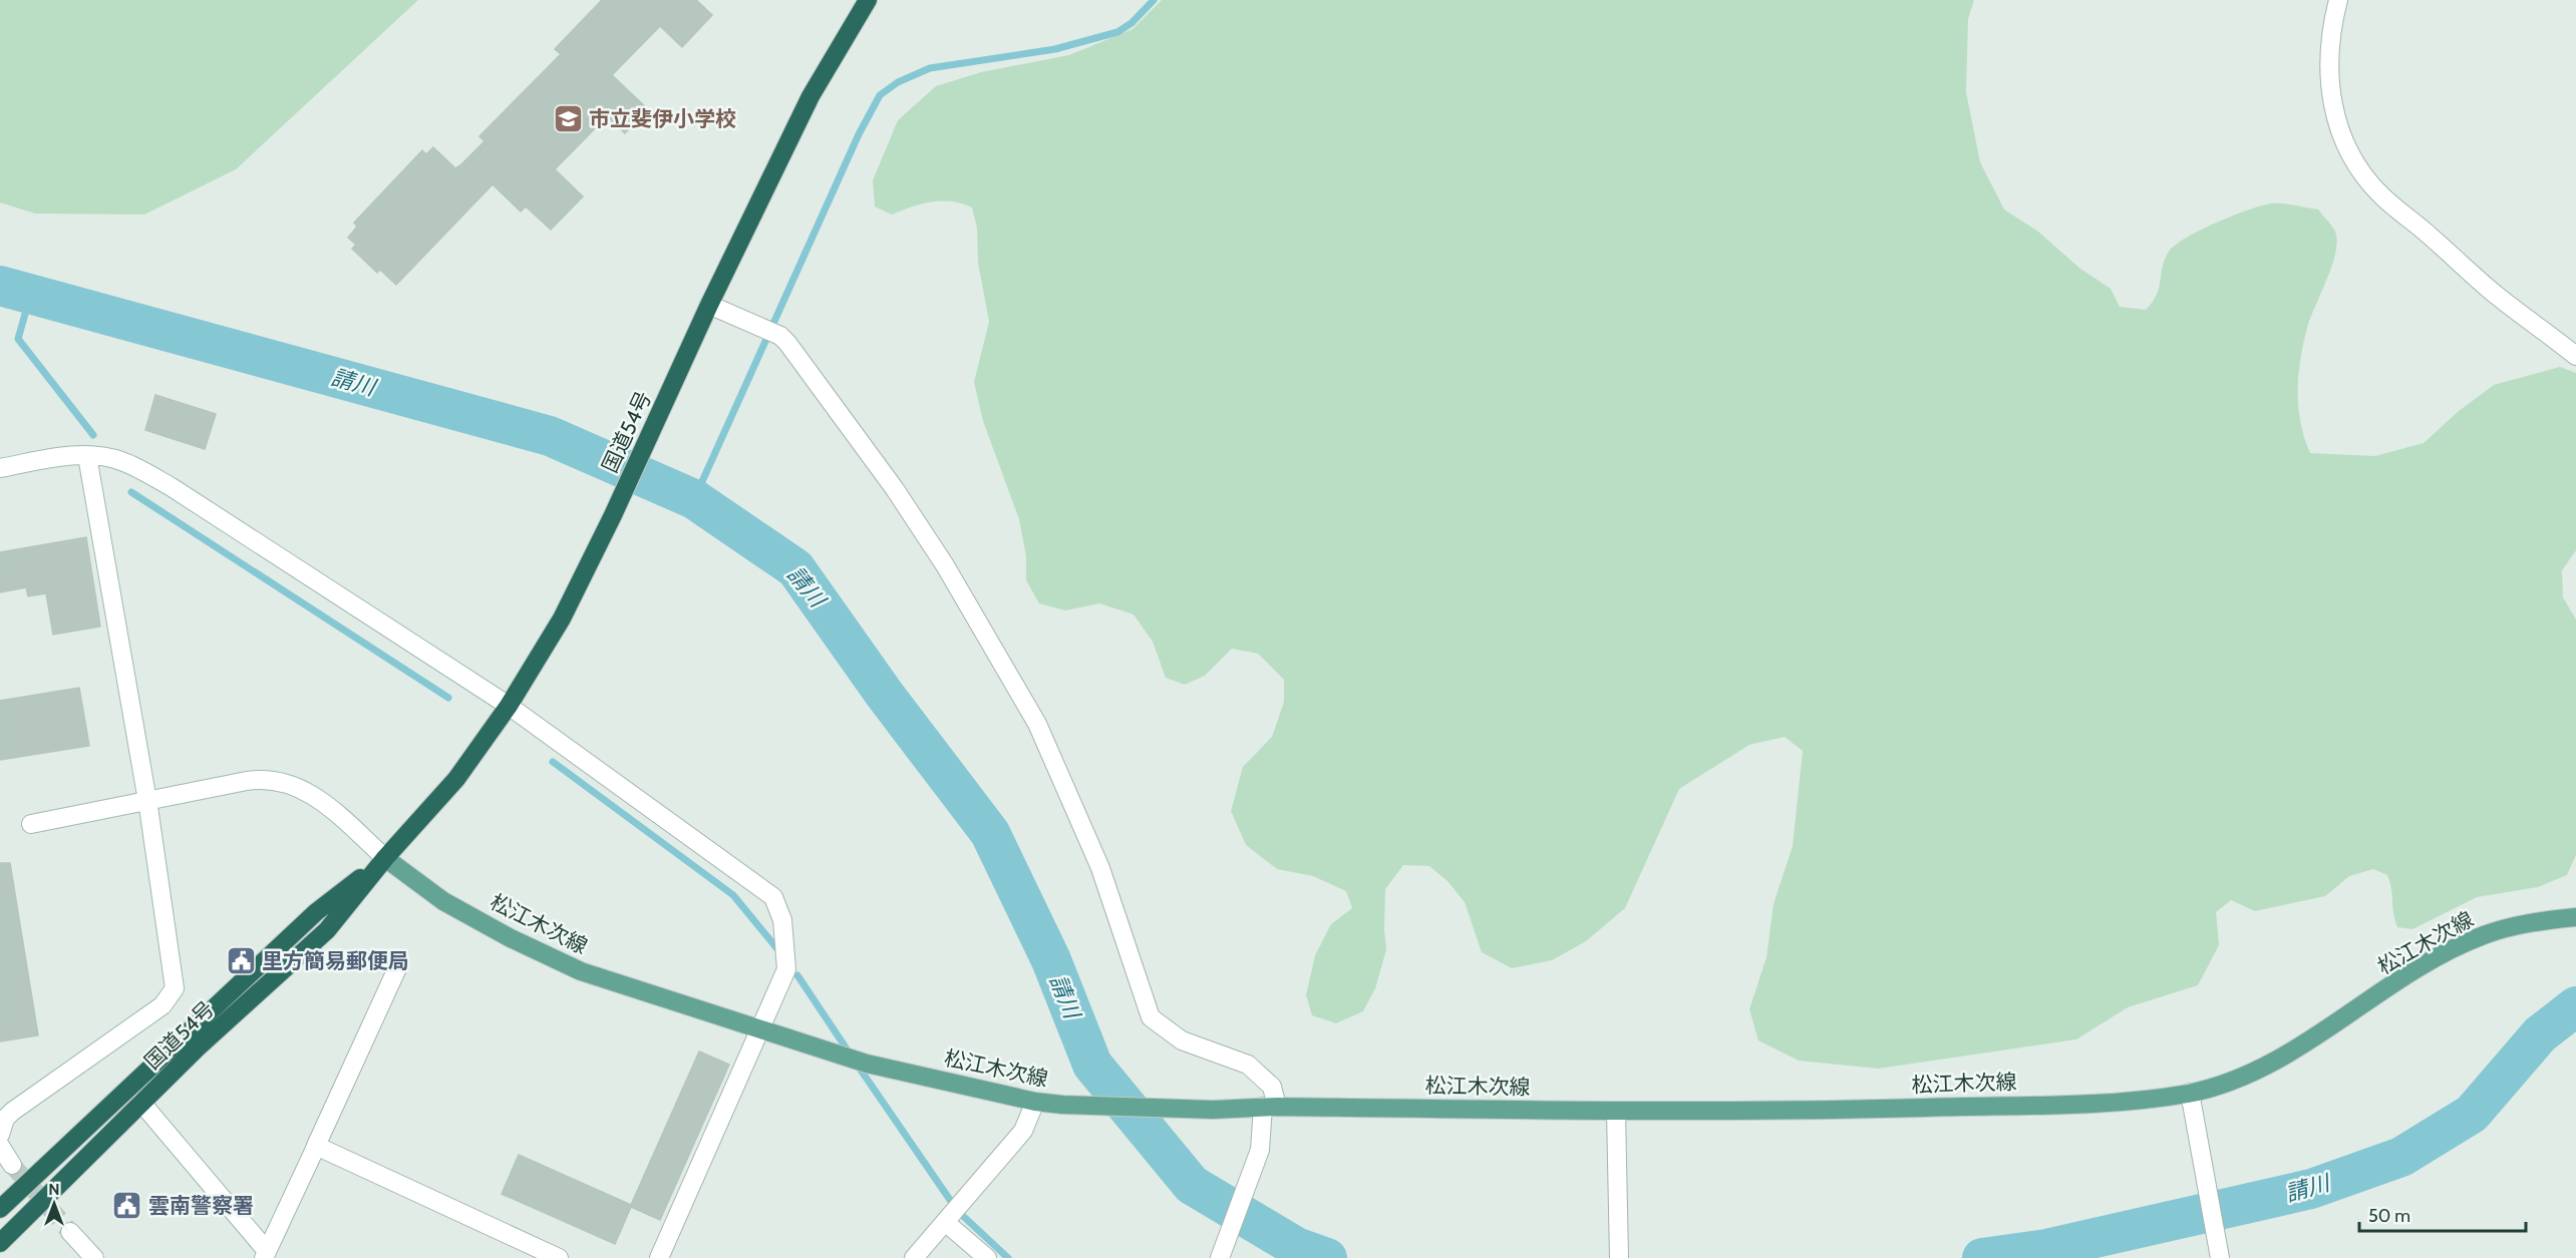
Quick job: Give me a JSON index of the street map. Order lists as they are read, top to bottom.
{
  "streets": {
    "highway": ["国道54号"],
    "main road": ["松江木次線"]
  },
  "crossings": [
    ["国道54号", "松江木次線"]
  ],
  "water": ["請川"],
  "places": {
    "school or university": ["市立斐伊小学校"],
    "public building": ["里方簡易郵便局", "雲南警察署"]
  },
  "scale_bar": "50 m",
  "north": "top"
}
